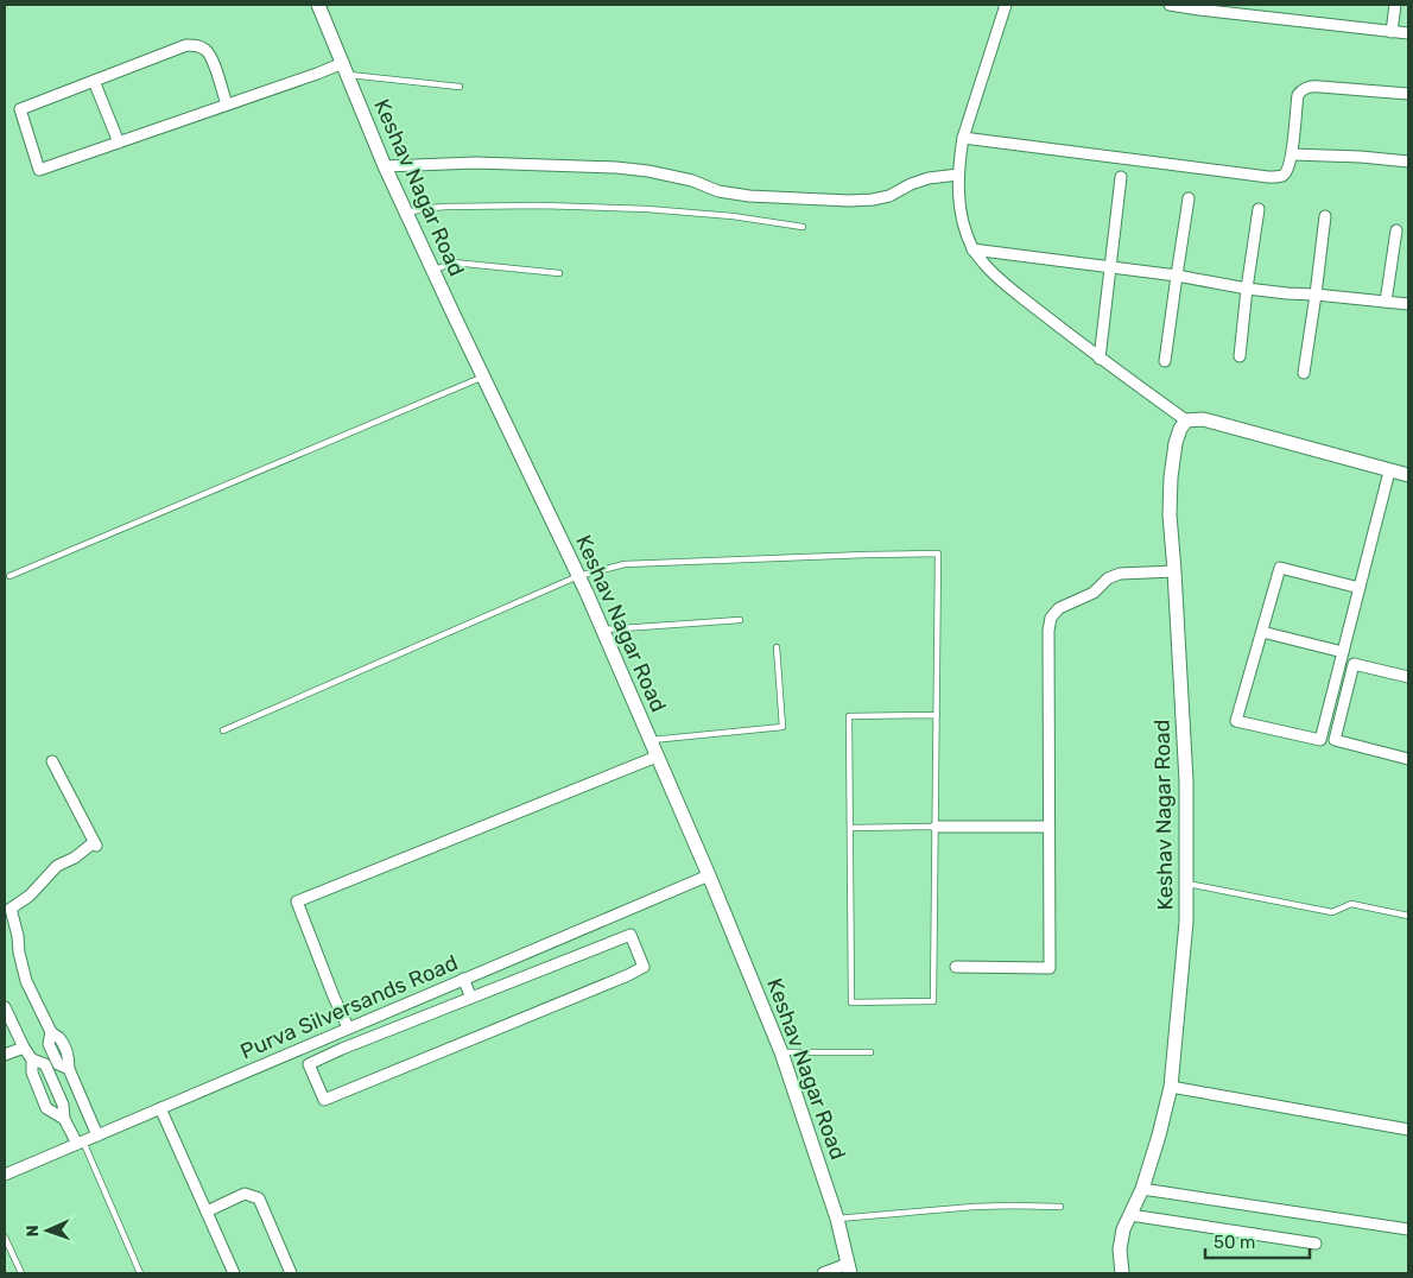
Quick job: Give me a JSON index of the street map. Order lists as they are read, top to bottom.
{
  "streets": {
    "street": ["Keshav Nagar Road", "Purva Silversands Road"]
  },
  "crossings": [
    ["Keshav Nagar Road", "Purva Silversands Road"]
  ],
  "scale_bar": "50 m",
  "north": "left"
}
